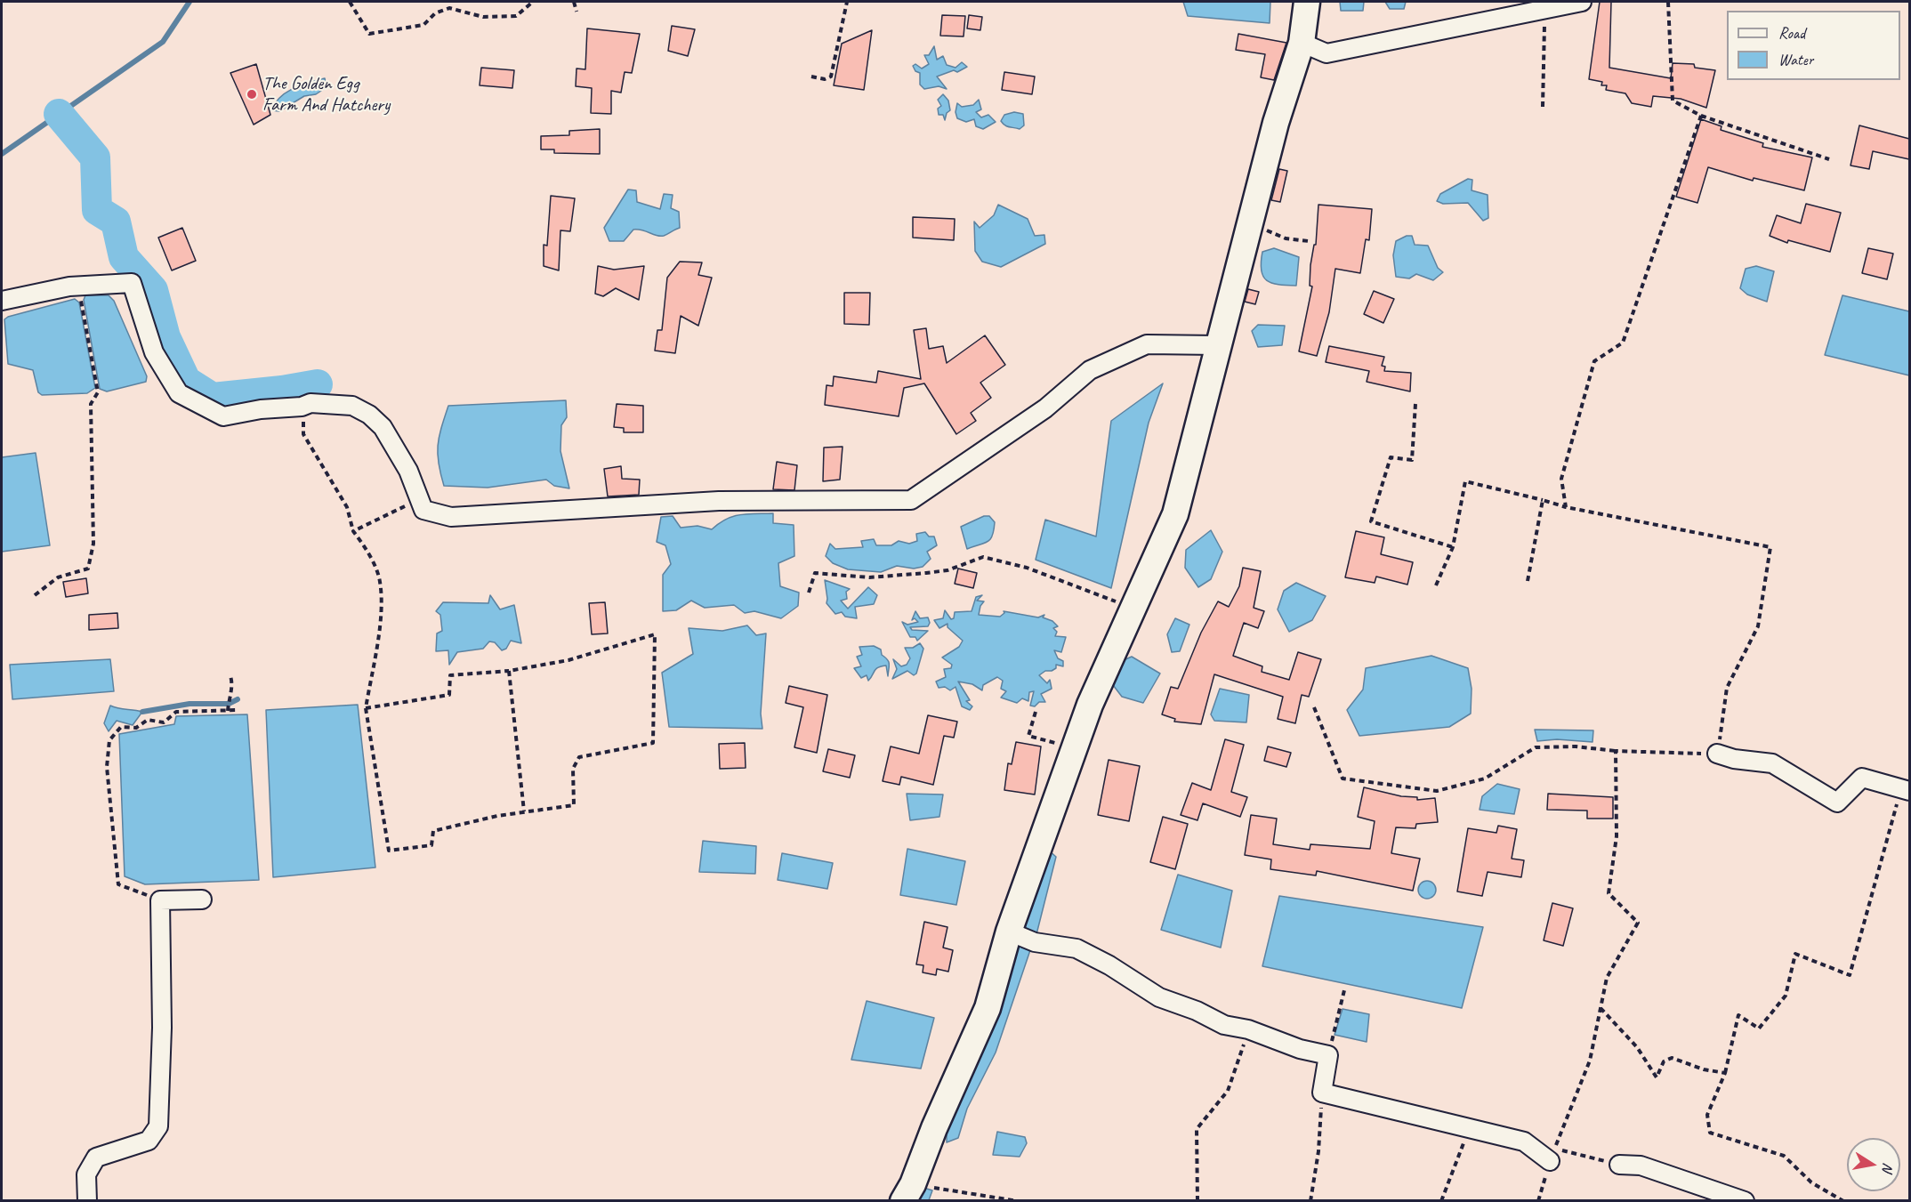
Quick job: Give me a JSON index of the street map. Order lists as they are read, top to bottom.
{
  "places": ["The Golden Egg Farm And Hatchery"],
  "legend": ["Road", "Water"],
  "north": "right"
}
